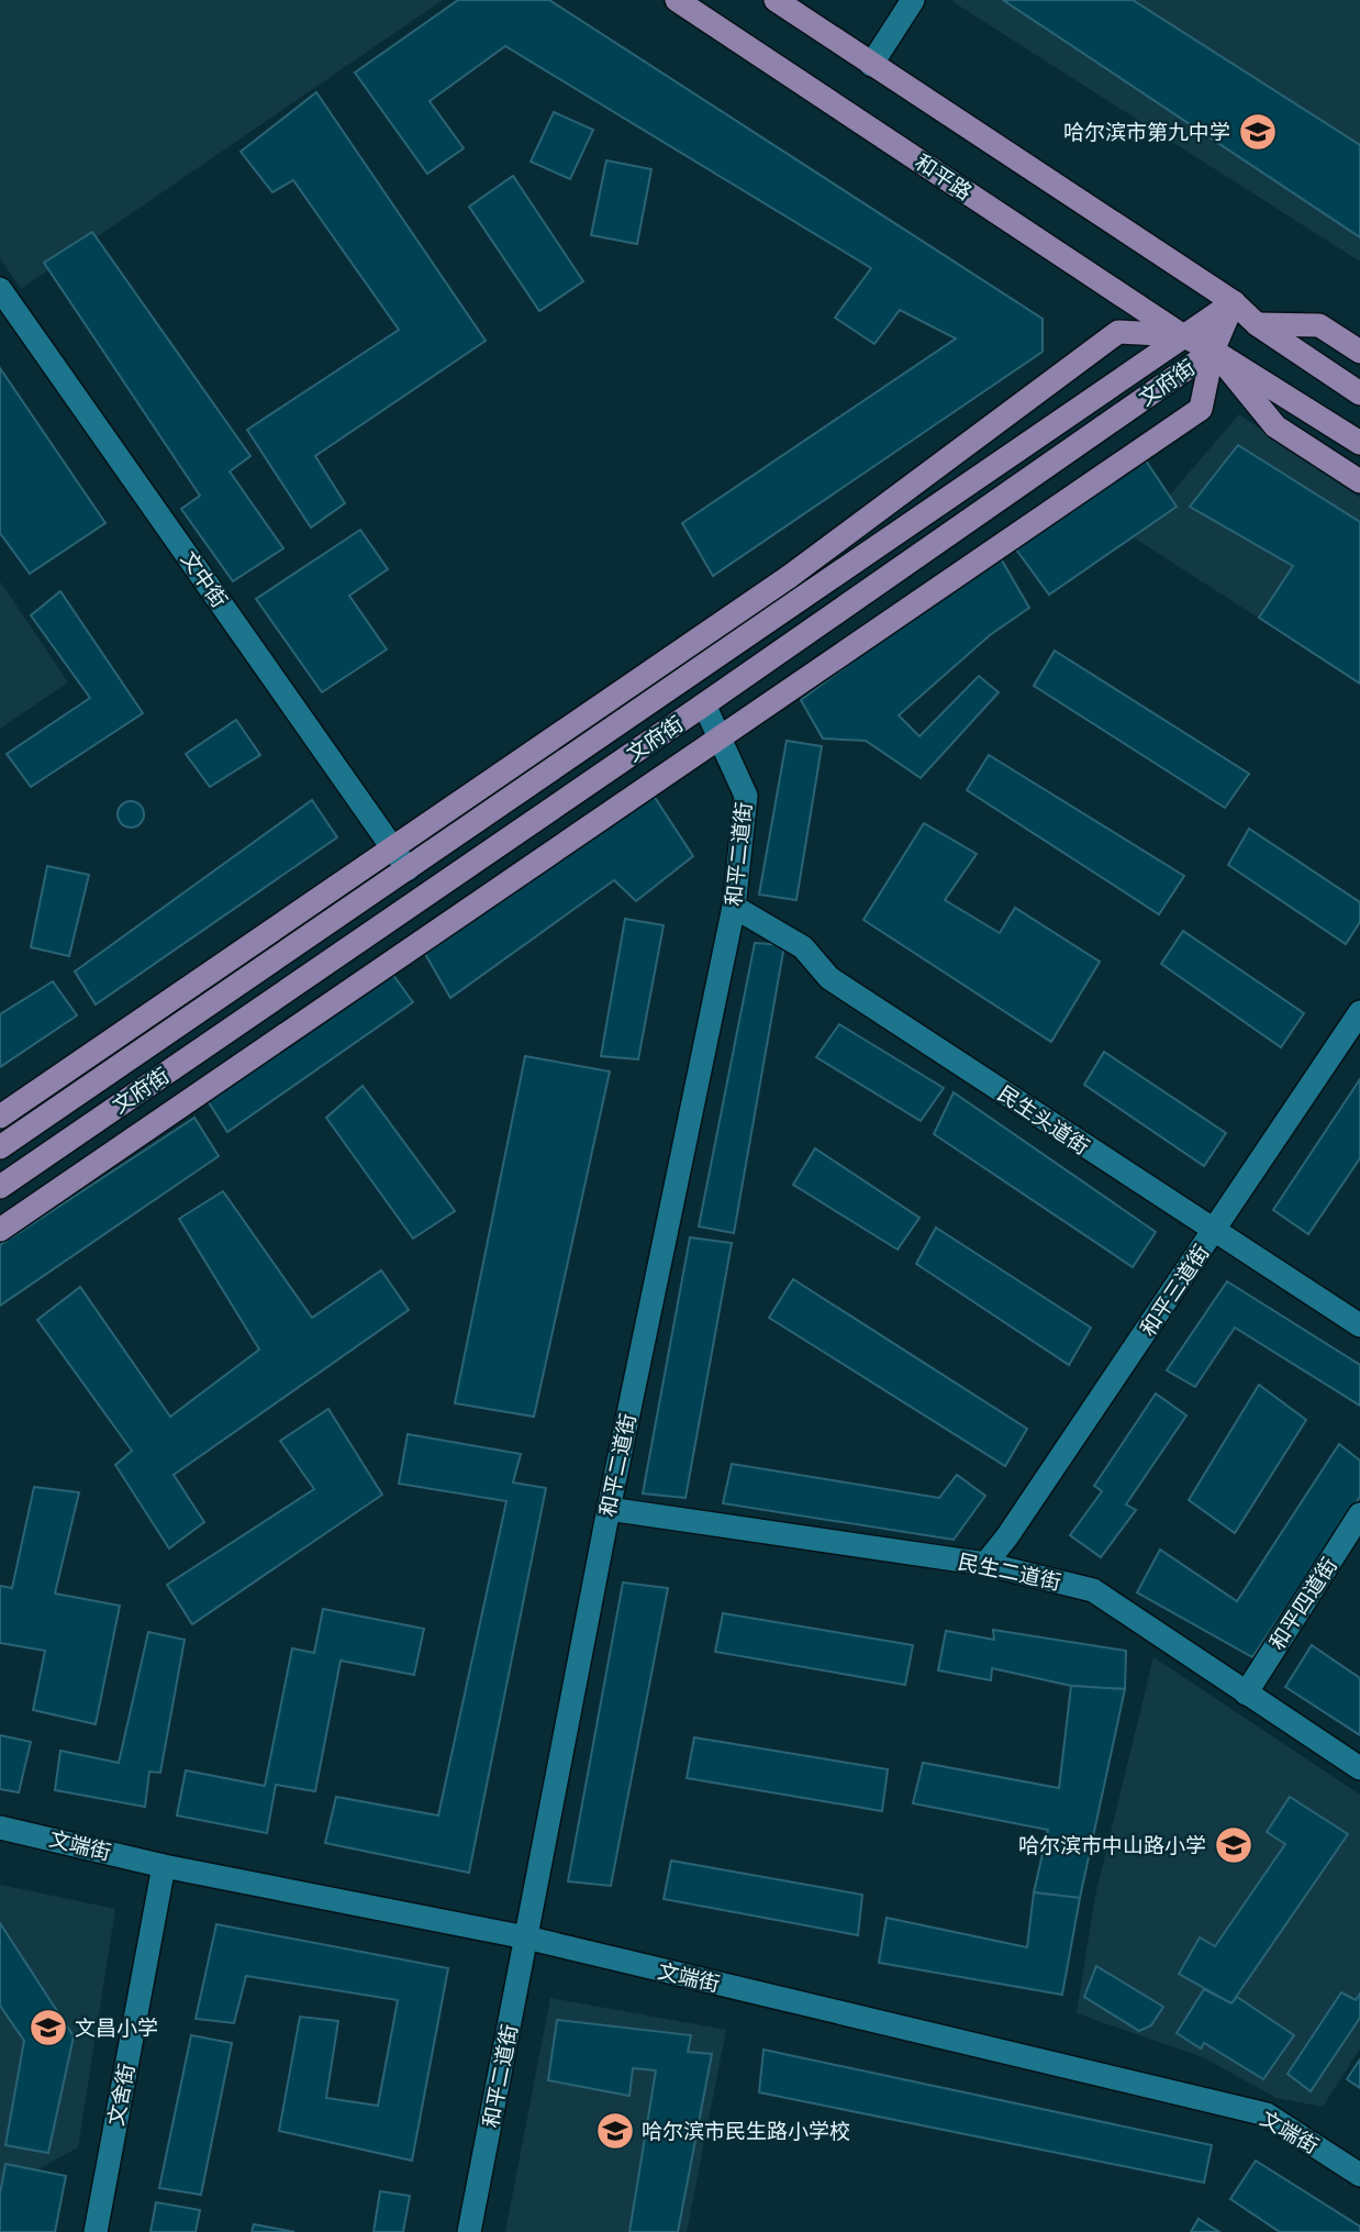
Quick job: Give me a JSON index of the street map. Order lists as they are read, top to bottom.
{
  "streets": {
    "main road": ["和平路", "文府街"],
    "street": [
      "文中街",
      "和平二道街",
      "民生头道街",
      "和平三道街",
      "民生二道街",
      "和平四道街",
      "文端街",
      "文舍街"
    ]
  },
  "crossings": [
    ["和平路", "文府街"],
    ["文府街", "文中街"],
    ["文府街", "和平二道街"],
    ["和平二道街", "民生头道街"],
    ["和平二道街", "民生二道街"],
    ["和平二道街", "文端街"],
    ["民生头道街", "和平三道街"],
    ["和平三道街", "民生二道街"],
    ["民生二道街", "和平四道街"],
    ["文端街", "文舍街"]
  ],
  "places": {
    "school or university": [
      "哈尔滨市第九中学",
      "哈尔滨市中山路小学",
      "文昌小学",
      "哈尔滨市民生路小学校"
    ]
  }
}
